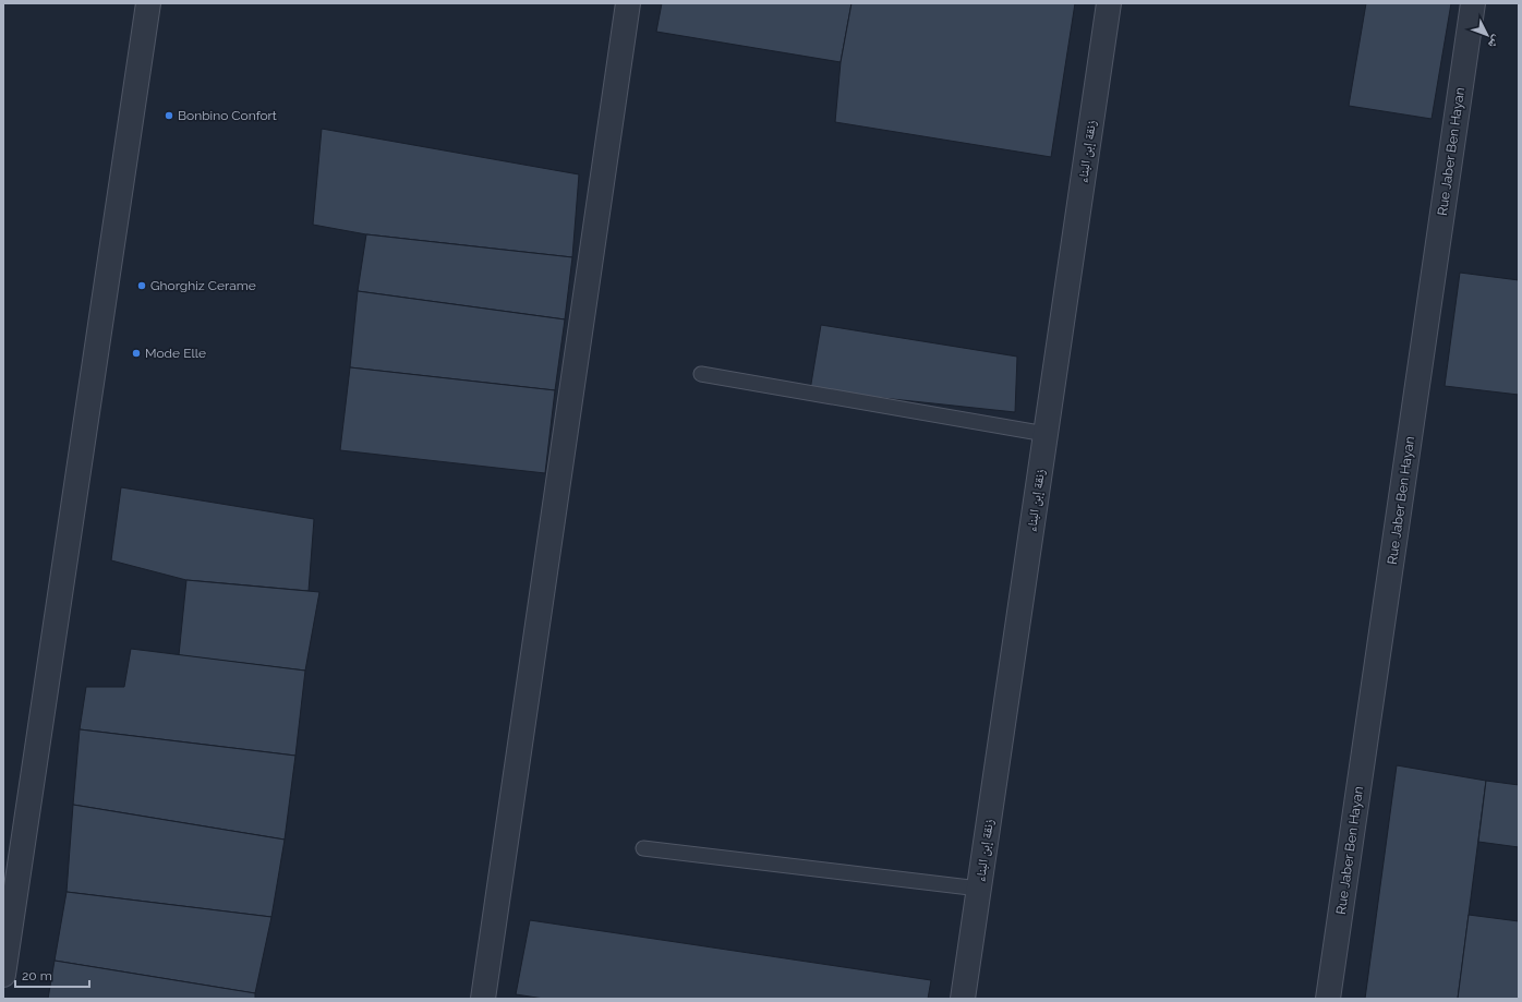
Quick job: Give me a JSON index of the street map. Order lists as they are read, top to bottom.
{
  "streets": {
    "street": ["زنقة إبن البناء", "Rue Jaber Ben Hayan"]
  },
  "places": ["Bonbino Confort", "Ghorghiz Cerame", "Mode Elle"],
  "scale_bar": "20 m",
  "north": "bottom right"
}
